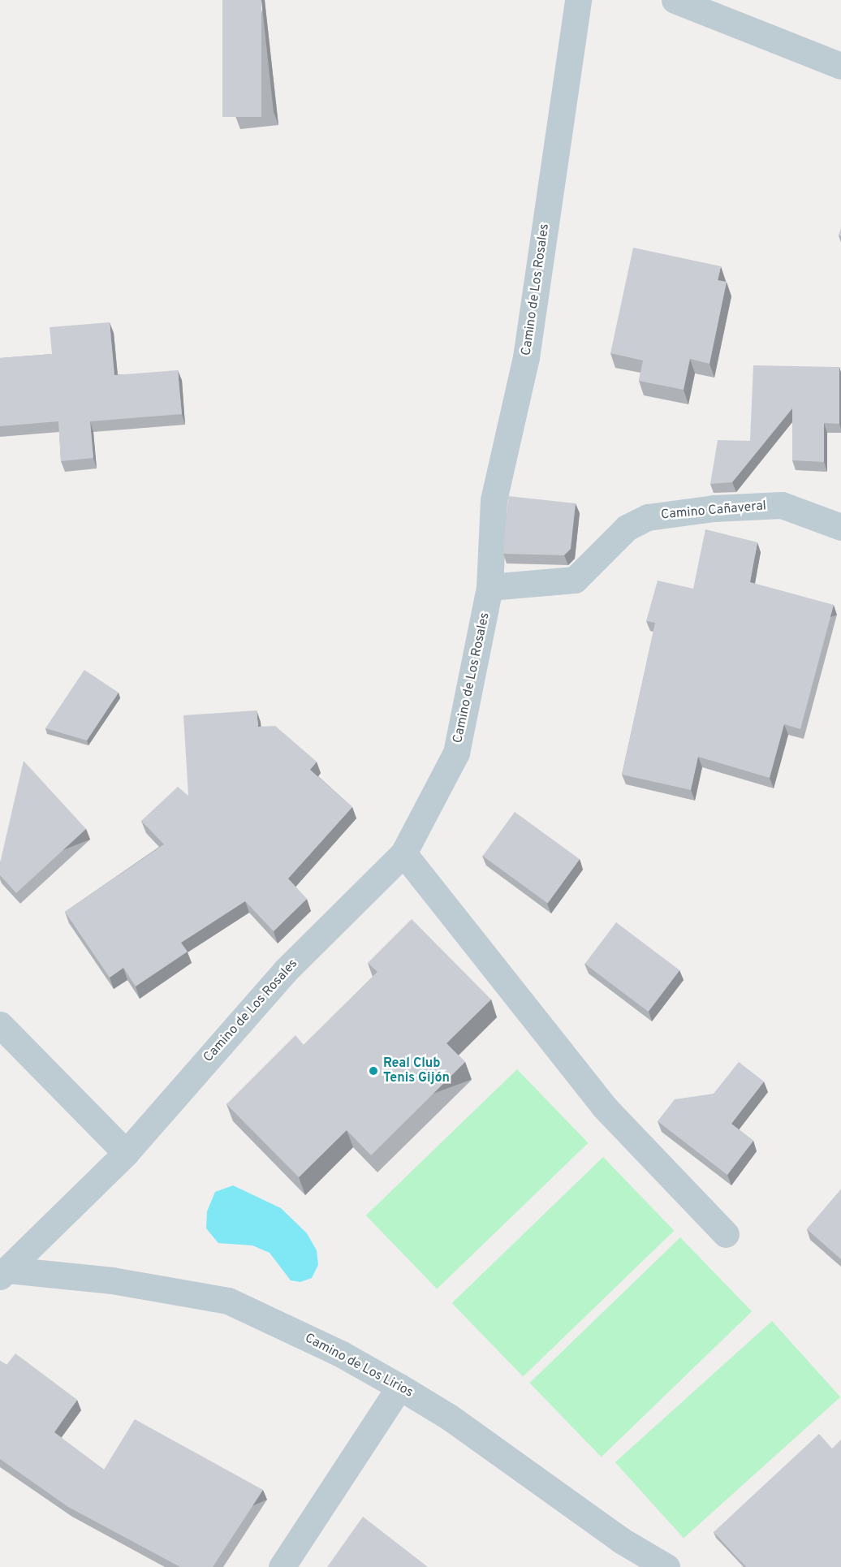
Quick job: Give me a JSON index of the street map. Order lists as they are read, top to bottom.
{
  "streets": {
    "street": ["Camino de Los Rosales", "Camino Cañaveral", "Camino de Los Lirios"]
  },
  "crossings": [
    ["Camino de Los Rosales", "Camino Cañaveral"],
    ["Camino de Los Rosales", "Camino de Los Lirios"]
  ],
  "places": ["Real Club Tenis Gijón"]
}
